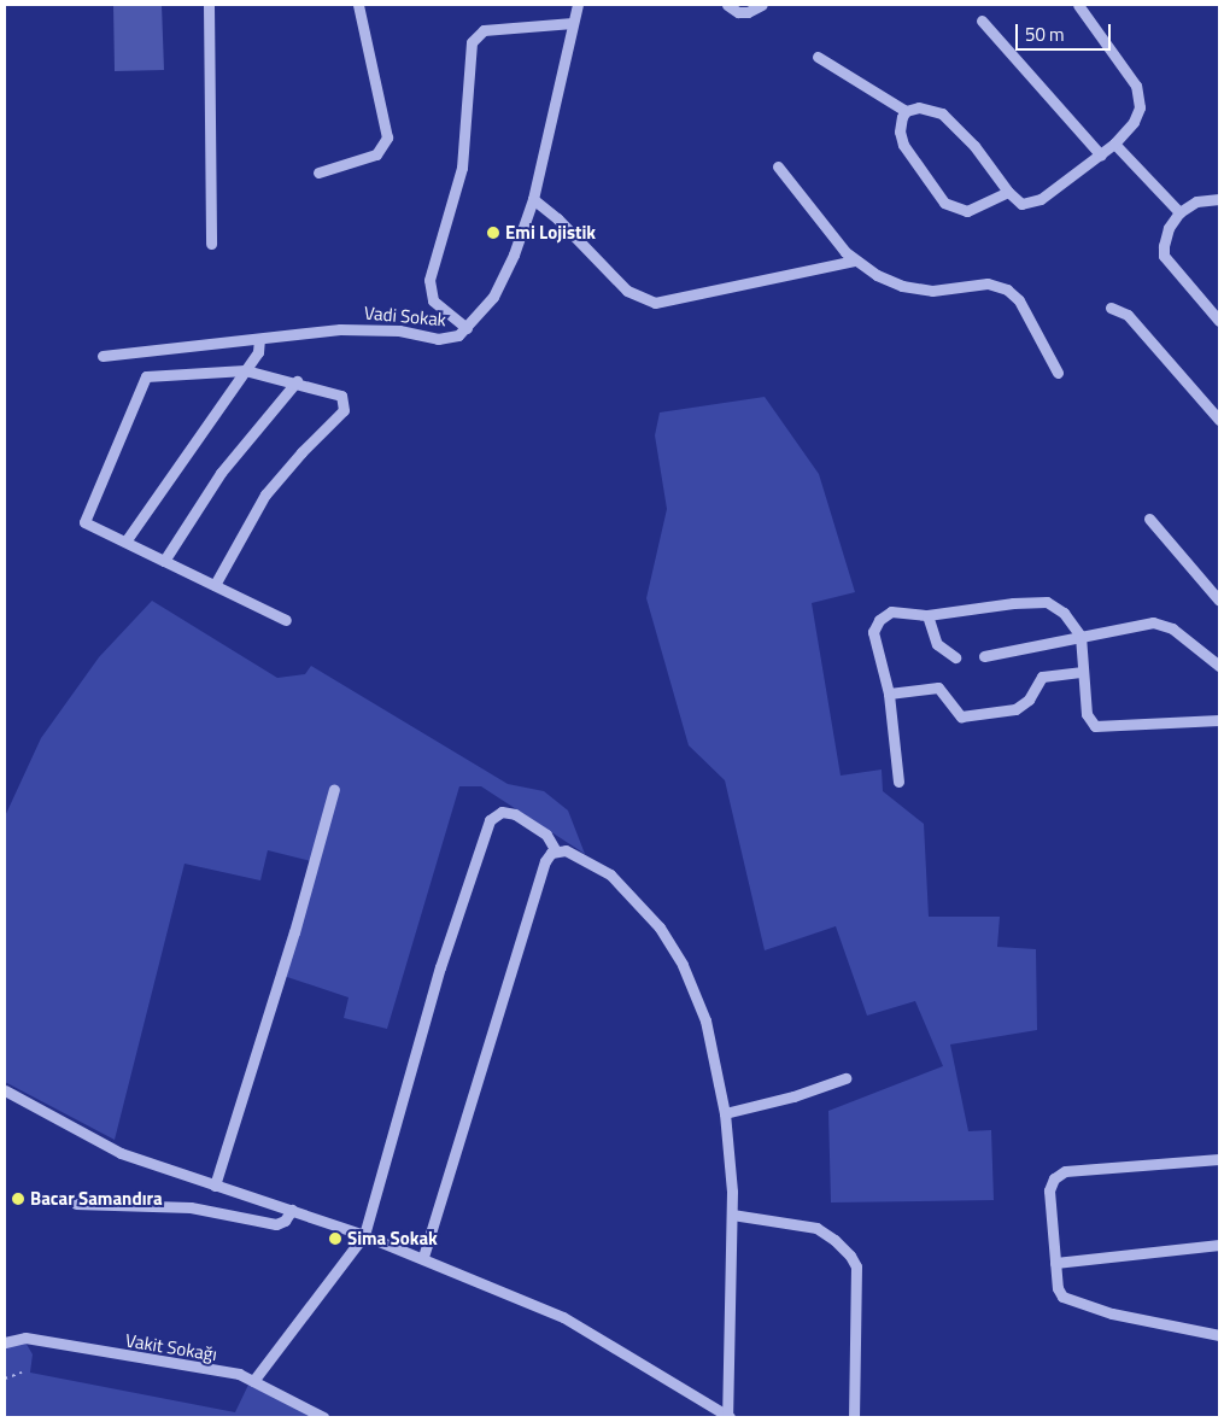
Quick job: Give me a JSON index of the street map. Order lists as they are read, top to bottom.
{
  "streets": {
    "street": ["Vadi Sokak", "Vakit Sokağı"]
  },
  "places": ["Emi Lojistik", "Bacar Samandıra", "Sima Sokak"],
  "scale_bar": "50 m"
}
